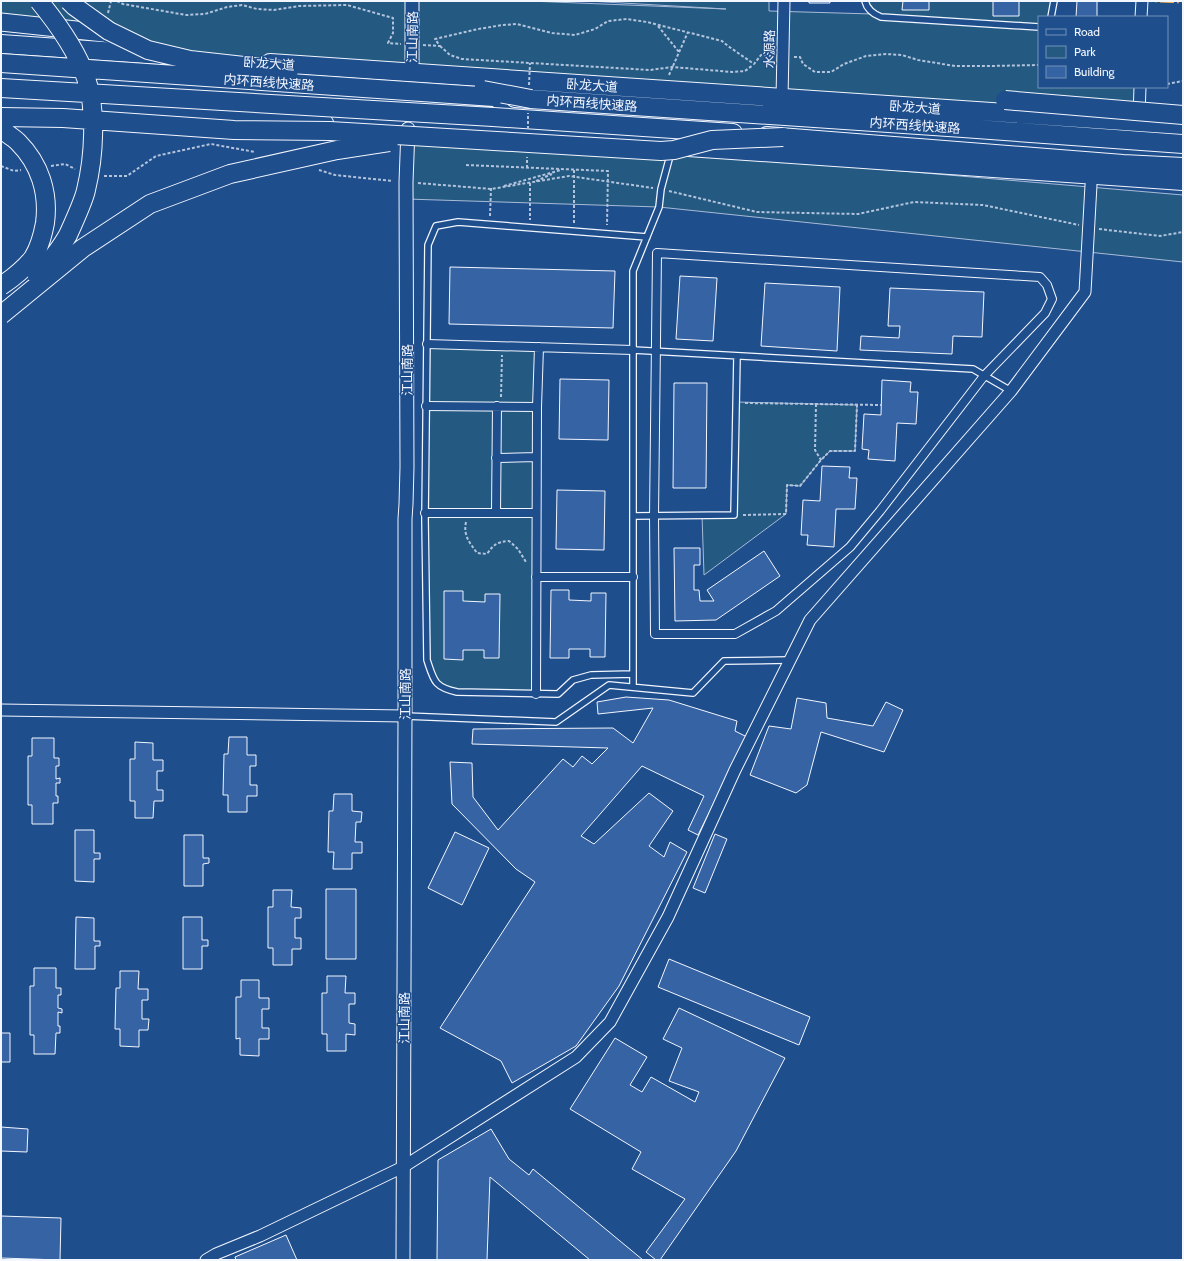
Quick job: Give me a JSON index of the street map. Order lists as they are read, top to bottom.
{
  "streets": {
    "highway": ["卧龙大道", "内环西线快速路"],
    "street": ["江山南路", "水源路"]
  },
  "crossings": [
    ["江山南路", "卧龙大道"],
    ["水源路", "卧龙大道"]
  ],
  "legend": ["Road", "Park", "Building"]
}
